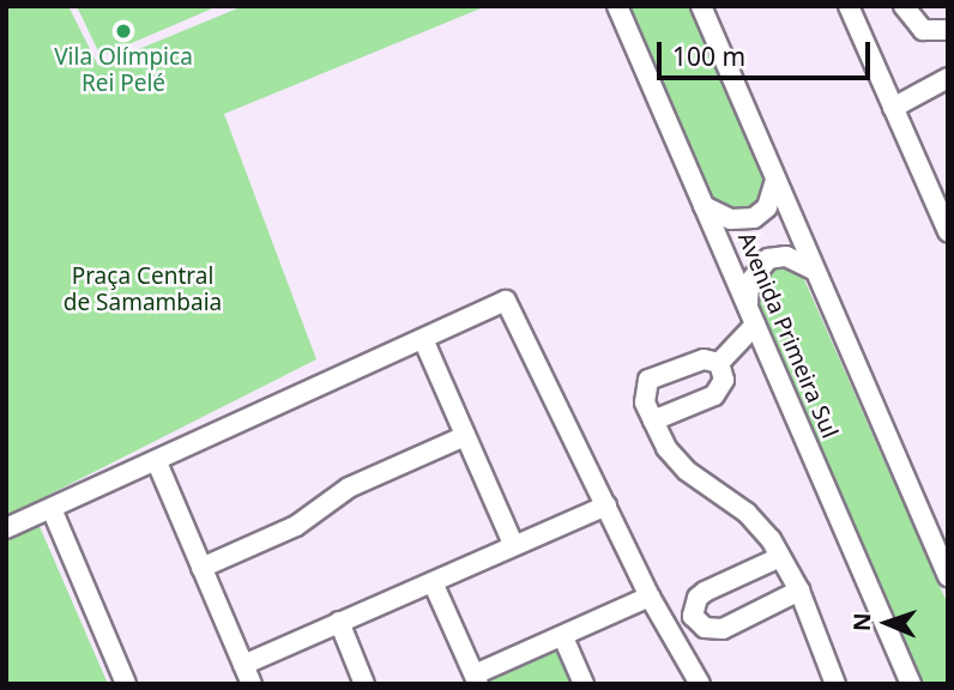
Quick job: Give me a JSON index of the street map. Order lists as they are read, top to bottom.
{
  "streets": {
    "street": ["Avenida Primeira Sul"]
  },
  "parks": ["Praça Central de Samambaia"],
  "places": ["Vila Olímpica Rei Pelé"],
  "scale_bar": "100 m",
  "north": "left"
}
